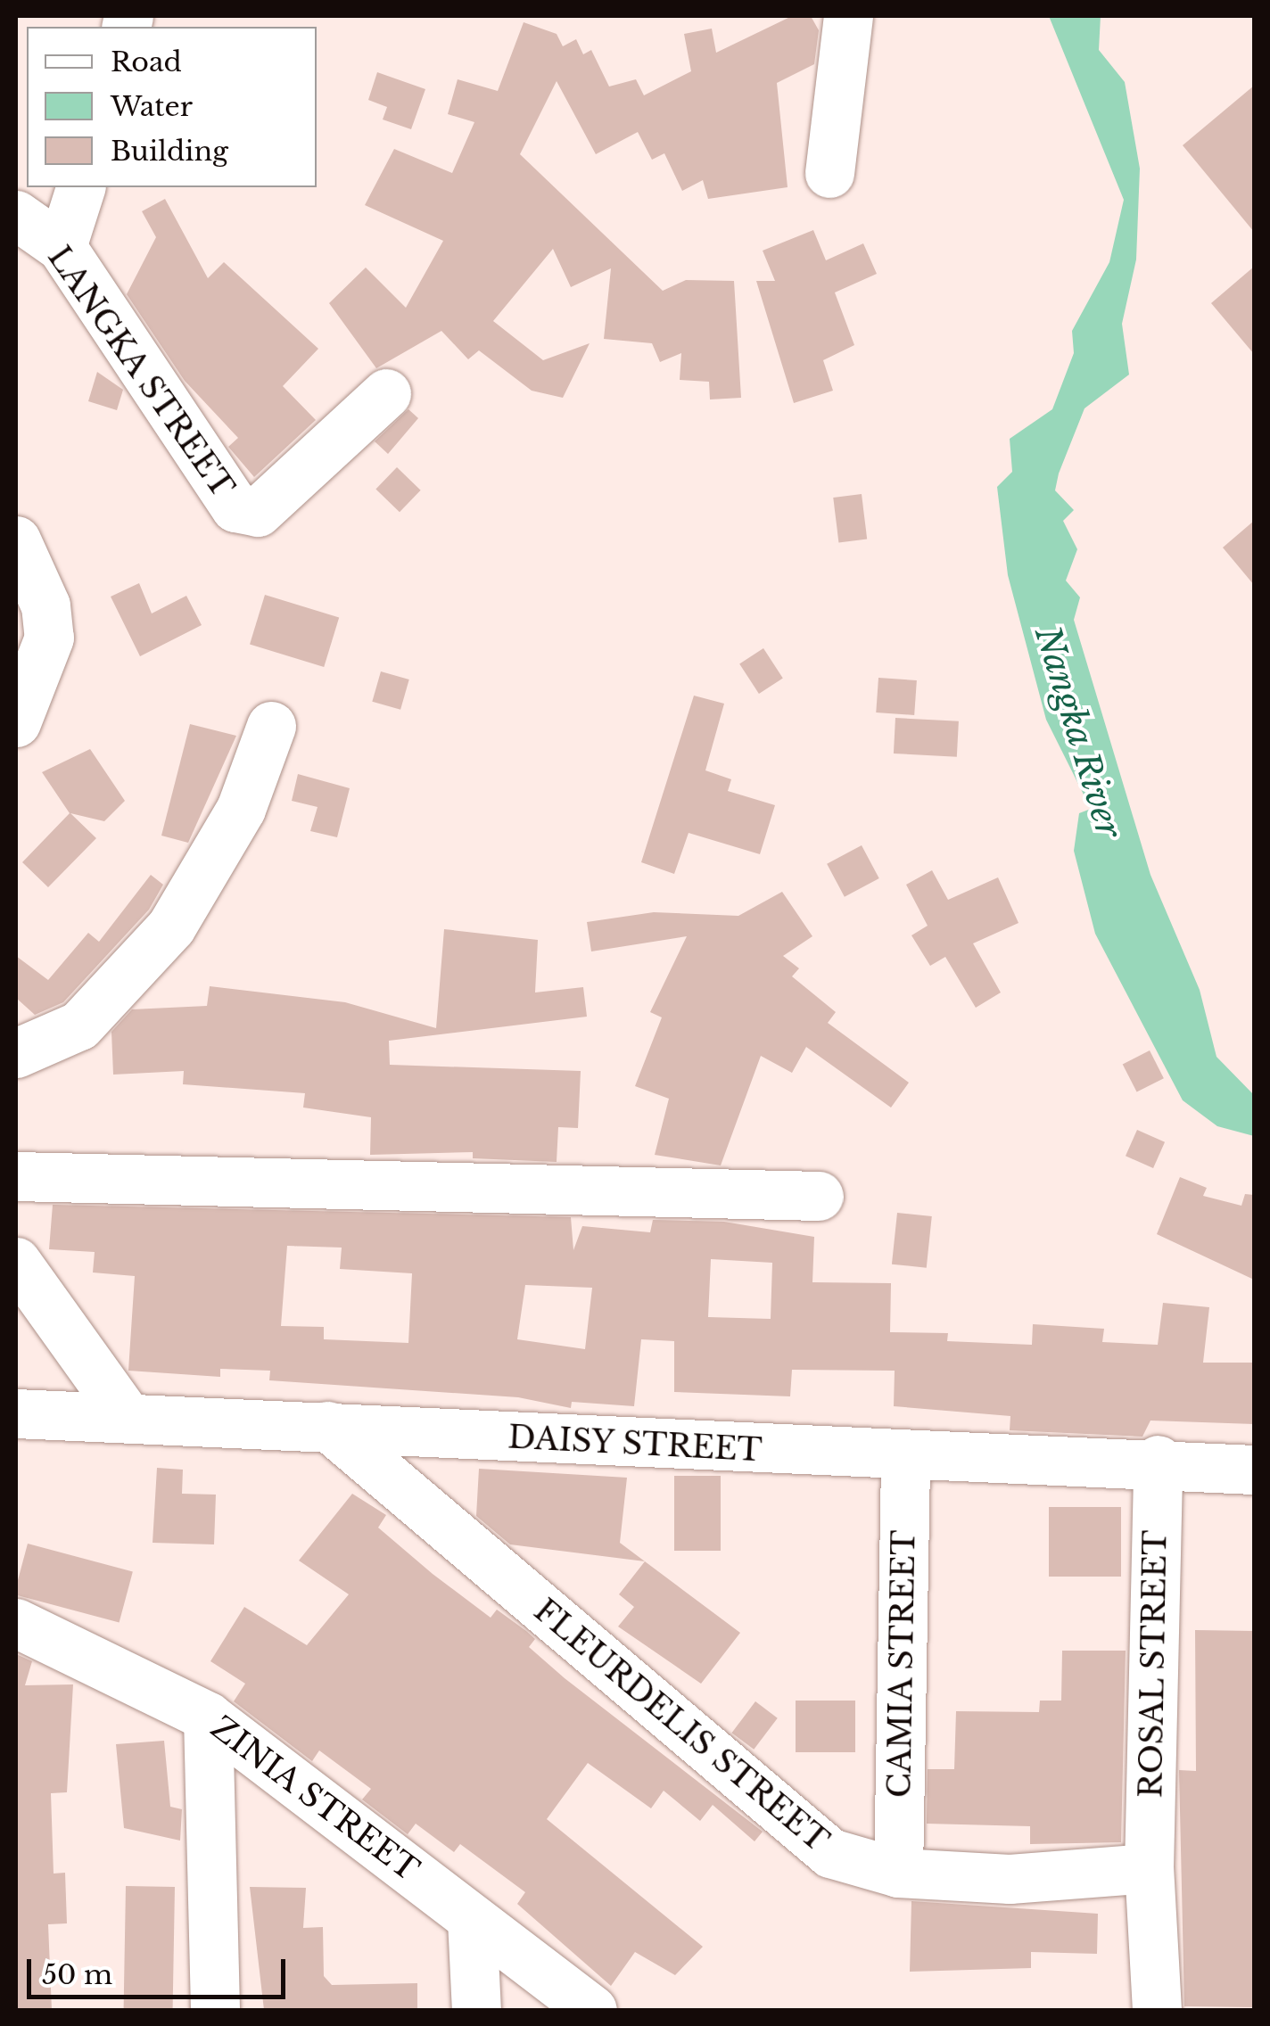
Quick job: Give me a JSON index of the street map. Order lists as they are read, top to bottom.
{
  "streets": {
    "street": [
      "LANGKA STREET",
      "DAISY STREET",
      "CAMIA STREET",
      "ROSAL STREET",
      "FLEURDELIS STREET",
      "ZINIA STREET"
    ]
  },
  "crossings": [
    ["DAISY STREET", "CAMIA STREET"],
    ["DAISY STREET", "ROSAL STREET"],
    ["DAISY STREET", "FLEURDELIS STREET"],
    ["CAMIA STREET", "FLEURDELIS STREET"],
    ["ROSAL STREET", "FLEURDELIS STREET"]
  ],
  "water": ["Nangka River"],
  "legend": ["Road", "Water", "Building"],
  "scale_bar": "50 m"
}
